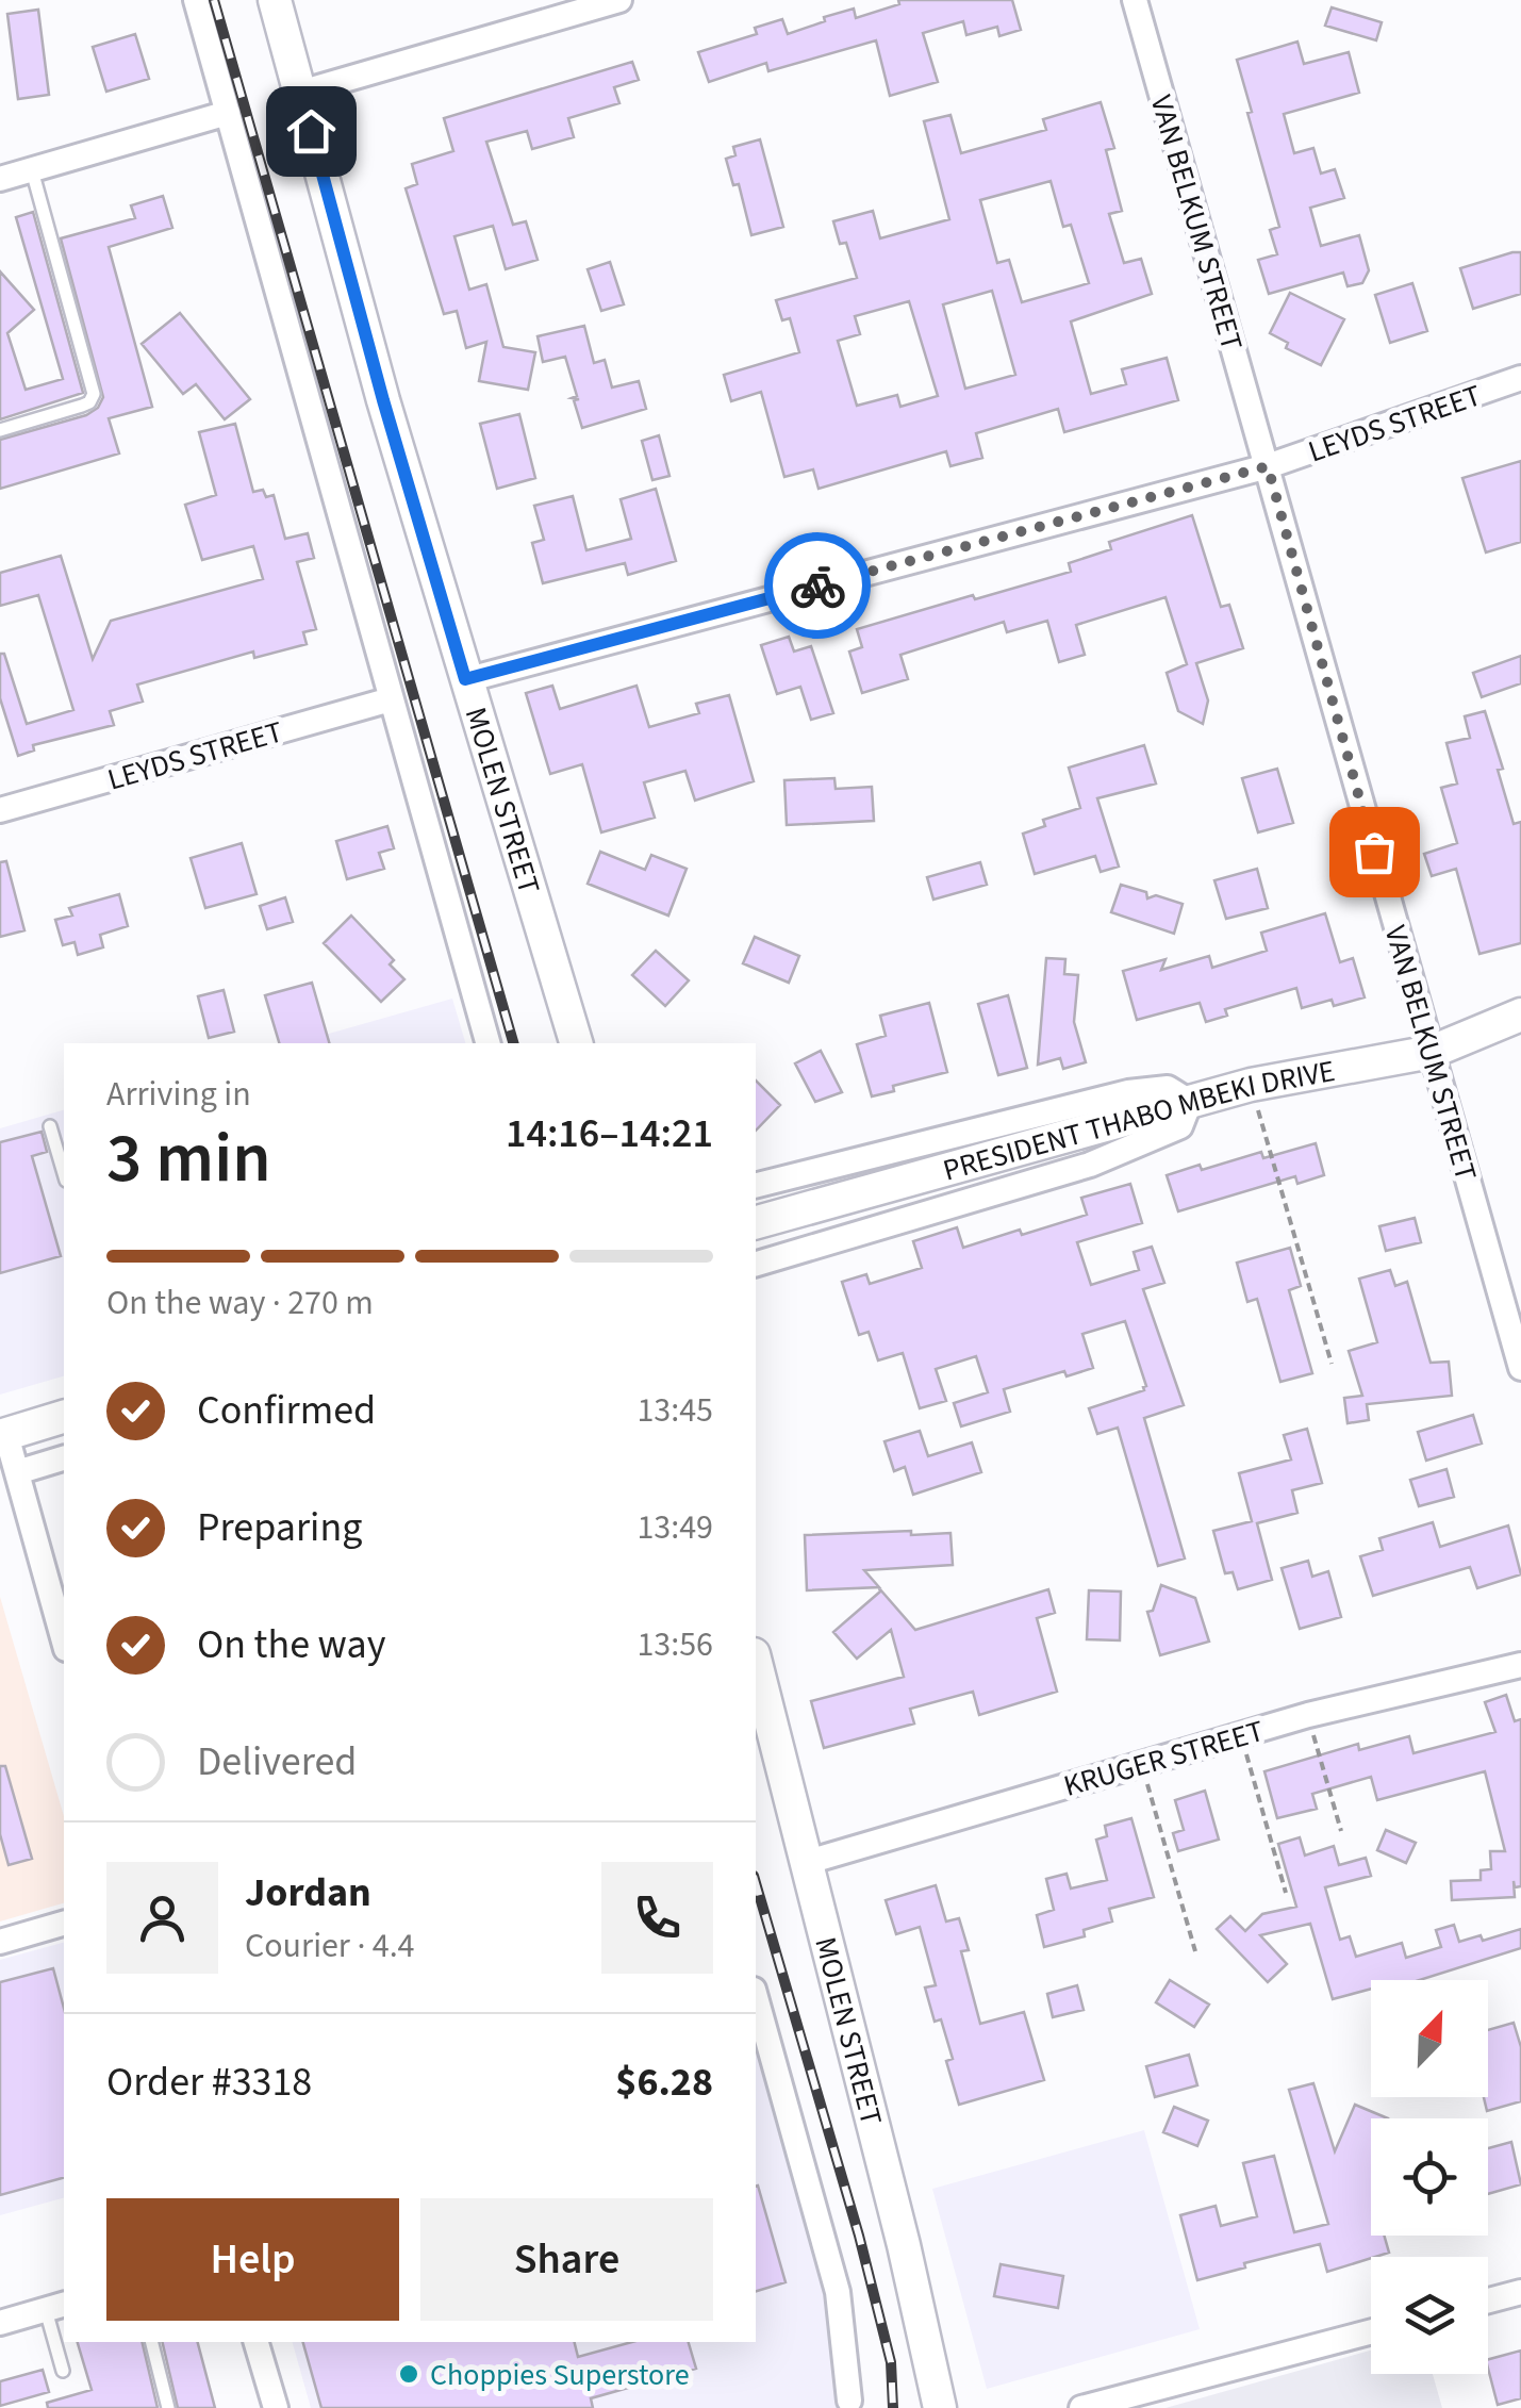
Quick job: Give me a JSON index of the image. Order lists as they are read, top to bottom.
{
  "streets": {
    "street": [
      "VAN BELKUM STREET",
      "LEYDS STREET",
      "MOLEN STREET",
      "PRESIDENT THABO MBEKI DRIVE",
      "KRUGER STREET"
    ]
  },
  "crossings": [
    ["VAN BELKUM STREET", "LEYDS STREET"],
    ["VAN BELKUM STREET", "PRESIDENT THABO MBEKI DRIVE"],
    ["LEYDS STREET", "MOLEN STREET"],
    ["MOLEN STREET", "KRUGER STREET"]
  ],
  "places": ["Choppies Superstore"],
  "north": "top right",
  "page": {
    "heading": ["3 min", "Arriving in", "14:16–14:21"],
    "panel": [
      "Jordan",
      "Courier · 4.4",
      "Order #3318",
      "$6.28"
    ],
    "bar": "On the way · 270 m",
    "list": [
      ["Confirmed", "13:45"],
      ["Preparing", "13:49"],
      ["On the way", "13:56"],
      "Delivered"
    ],
    "buttons": ["Help", "Share"]
  }
}
